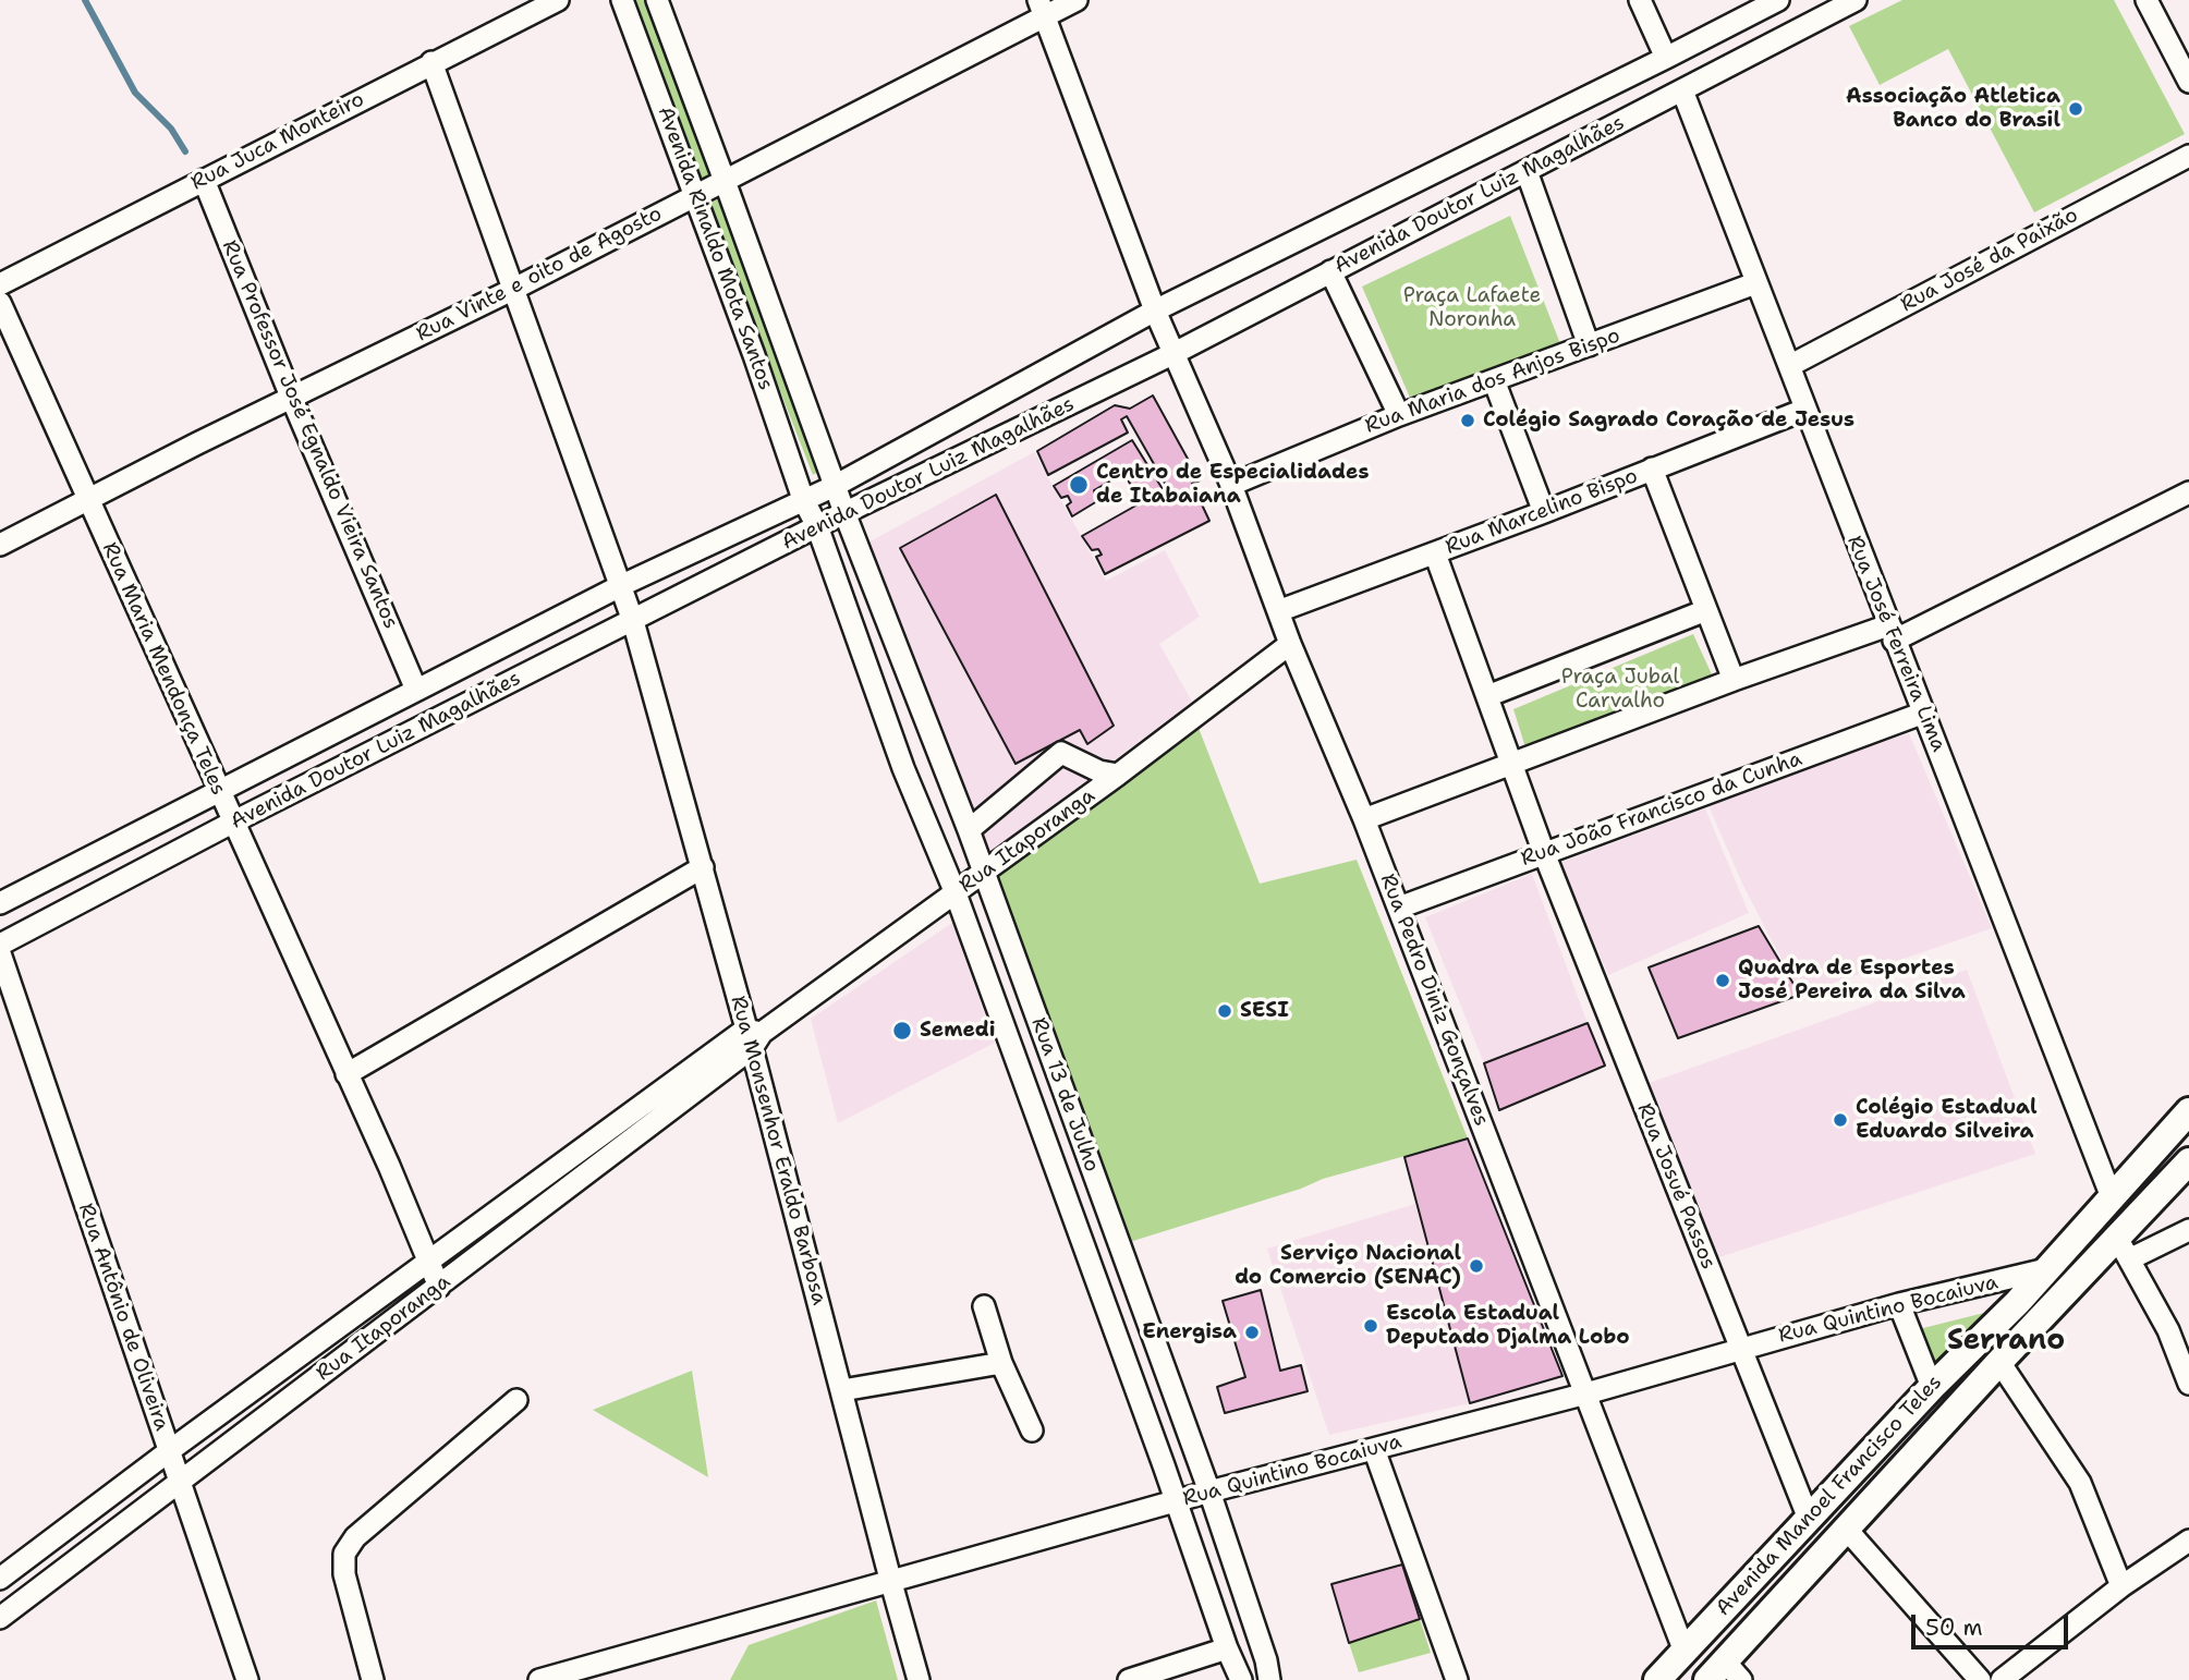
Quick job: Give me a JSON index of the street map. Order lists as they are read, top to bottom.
{
  "streets": {
    "main road": ["Avenida Manoel Francisco Teles"],
    "street": [
      "Rua Juca Monteiro",
      "Avenida Doutor Luiz Magalhães",
      "Avenida Rinaldo Mota Santos",
      "Rua José da Paixão",
      "Rua Vinte e oito de Agosto",
      "Rua Maria dos Anjos Bispo",
      "Rua Professor José Egnaldo Vieira Santos",
      "Rua Marcelino Bispo",
      "Rua José Ferreira Lima",
      "Rua Maria Mendonça Teles",
      "Rua João Francisco da Cunha",
      "Rua Itaporanga",
      "Rua Pedro Diniz Gonçalves",
      "Rua 13 de Julho",
      "Rua Monsenhor Eraldo Barbosa",
      "Rua Josué Passos",
      "Rua Quintino Bocaiuva",
      "Rua Antônio de Oliveira"
    ]
  },
  "crossings": [
    ["Rua Juca Monteiro", "Rua Professor José Egnaldo Vieira Santos"],
    ["Rua Juca Monteiro", "Rua Monsenhor Eraldo Barbosa"],
    ["Avenida Doutor Luiz Magalhães", "Avenida Rinaldo Mota Santos"],
    ["Avenida Doutor Luiz Magalhães", "Rua Professor José Egnaldo Vieira Santos"],
    ["Avenida Doutor Luiz Magalhães", "Rua José Ferreira Lima"],
    ["Avenida Doutor Luiz Magalhães", "Rua Maria Mendonça Teles"],
    ["Avenida Doutor Luiz Magalhães", "Rua Pedro Diniz Gonçalves"],
    ["Avenida Doutor Luiz Magalhães", "Rua 13 de Julho"],
    ["Avenida Doutor Luiz Magalhães", "Rua Monsenhor Eraldo Barbosa"],
    ["Avenida Rinaldo Mota Santos", "Rua Vinte e oito de Agosto"],
    ["Avenida Rinaldo Mota Santos", "Rua 13 de Julho"],
    ["Rua José da Paixão", "Rua José Ferreira Lima"],
    ["Rua Vinte e oito de Agosto", "Rua Professor José Egnaldo Vieira Santos"],
    ["Rua Vinte e oito de Agosto", "Rua Maria Mendonça Teles"],
    ["Rua Vinte e oito de Agosto", "Rua Pedro Diniz Gonçalves"],
    ["Rua Vinte e oito de Agosto", "Rua Monsenhor Eraldo Barbosa"],
    ["Rua Maria dos Anjos Bispo", "Rua José Ferreira Lima"],
    ["Rua Maria dos Anjos Bispo", "Rua Pedro Diniz Gonçalves"],
    ["Rua Marcelino Bispo", "Rua José Ferreira Lima"],
    ["Rua Marcelino Bispo", "Rua Pedro Diniz Gonçalves"],
    ["Rua Marcelino Bispo", "Rua Josué Passos"],
    ["Rua José Ferreira Lima", "Rua João Francisco da Cunha"],
    ["Rua José Ferreira Lima", "Avenida Manoel Francisco Teles"],
    ["Rua Maria Mendonça Teles", "Rua Itaporanga"],
    ["Rua João Francisco da Cunha", "Rua Pedro Diniz Gonçalves"],
    ["Rua João Francisco da Cunha", "Rua Josué Passos"],
    ["Rua Itaporanga", "Rua Pedro Diniz Gonçalves"],
    ["Rua Itaporanga", "Rua 13 de Julho"],
    ["Rua Itaporanga", "Rua Monsenhor Eraldo Barbosa"],
    ["Rua Itaporanga", "Rua Antônio de Oliveira"],
    ["Rua Pedro Diniz Gonçalves", "Rua Quintino Bocaiuva"],
    ["Rua Pedro Diniz Gonçalves", "Avenida Manoel Francisco Teles"],
    ["Rua 13 de Julho", "Rua Quintino Bocaiuva"],
    ["Rua Monsenhor Eraldo Barbosa", "Rua Quintino Bocaiuva"],
    ["Rua Josué Passos", "Rua Quintino Bocaiuva"],
    ["Rua Josué Passos", "Avenida Manoel Francisco Teles"],
    ["Rua Quintino Bocaiuva", "Avenida Manoel Francisco Teles"]
  ],
  "districts": ["Serrano"],
  "parks": ["Praça Lafaete Noronha", "Praça Jubal Carvalho"],
  "places": [
    "Associação Atletica Banco do Brasil",
    "Colégio Sagrado Coração de Jesus",
    "Centro de Especialidades de Itabaiana",
    "Quadra de Esportes José Pereira da Silva",
    "SESI",
    "Semedi",
    "Colégio Estadual Eduardo Silveira",
    "Serviço Nacional do Comercio (SENAC)",
    "Escola Estadual Deputado Djalma Lobo",
    "Energisa"
  ],
  "scale_bar": "50 m"
}
